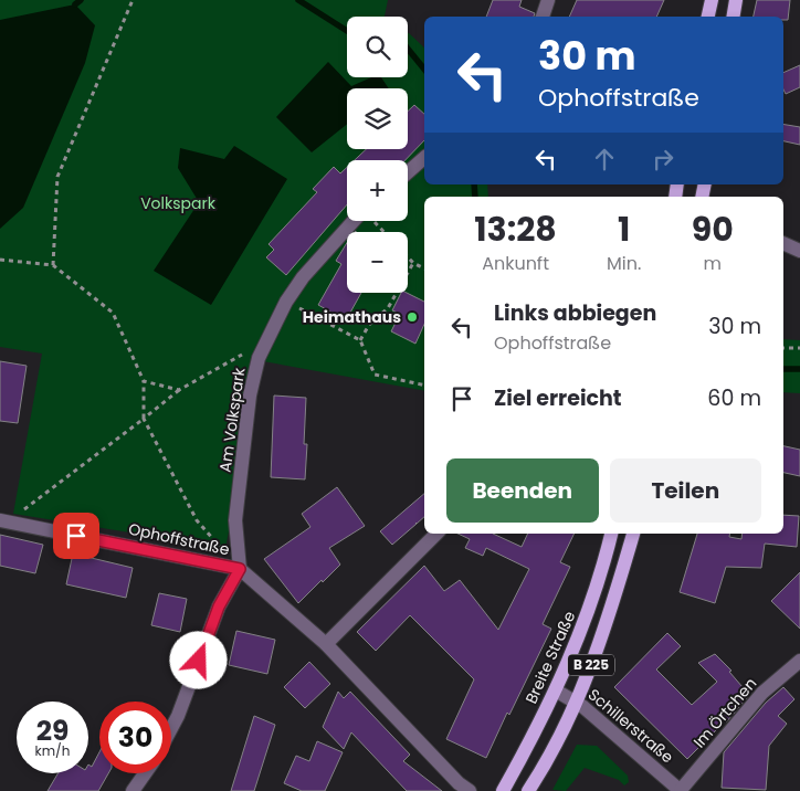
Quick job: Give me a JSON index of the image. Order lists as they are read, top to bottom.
{
  "streets": {
    "main road": ["Breite Straße", "B 225"],
    "street": [
      "Am Volkspark",
      "Ophoffstraße",
      "Im Örtchen",
      "Schillerstraße"
    ]
  },
  "crossings": [
    ["Am Volkspark", "Ophoffstraße"],
    ["Breite Straße", "Schillerstraße"],
    ["B 225", "Schillerstraße"],
    ["Im Örtchen", "Schillerstraße"]
  ],
  "parks": ["Volkspark"],
  "places": ["Heimathaus"],
  "page": {
    "map_buttons": ["+", "−"],
    "turn": ["30 m", "Ophoffstraße"],
    "eta": [
      "13:28",
      "Ankunft",
      "1",
      "Min.",
      "90",
      "m"
    ],
    "list": [
      {
        "name": "Links abbiegen",
        "note": "Ophoffstraße",
        "value": "30 m"
      },
      {
        "name": "Ziel erreicht",
        "value": "60 m"
      }
    ],
    "buttons": ["Beenden", "Teilen"],
    "speed": "29 km/h",
    "limit": "30"
  }
}
